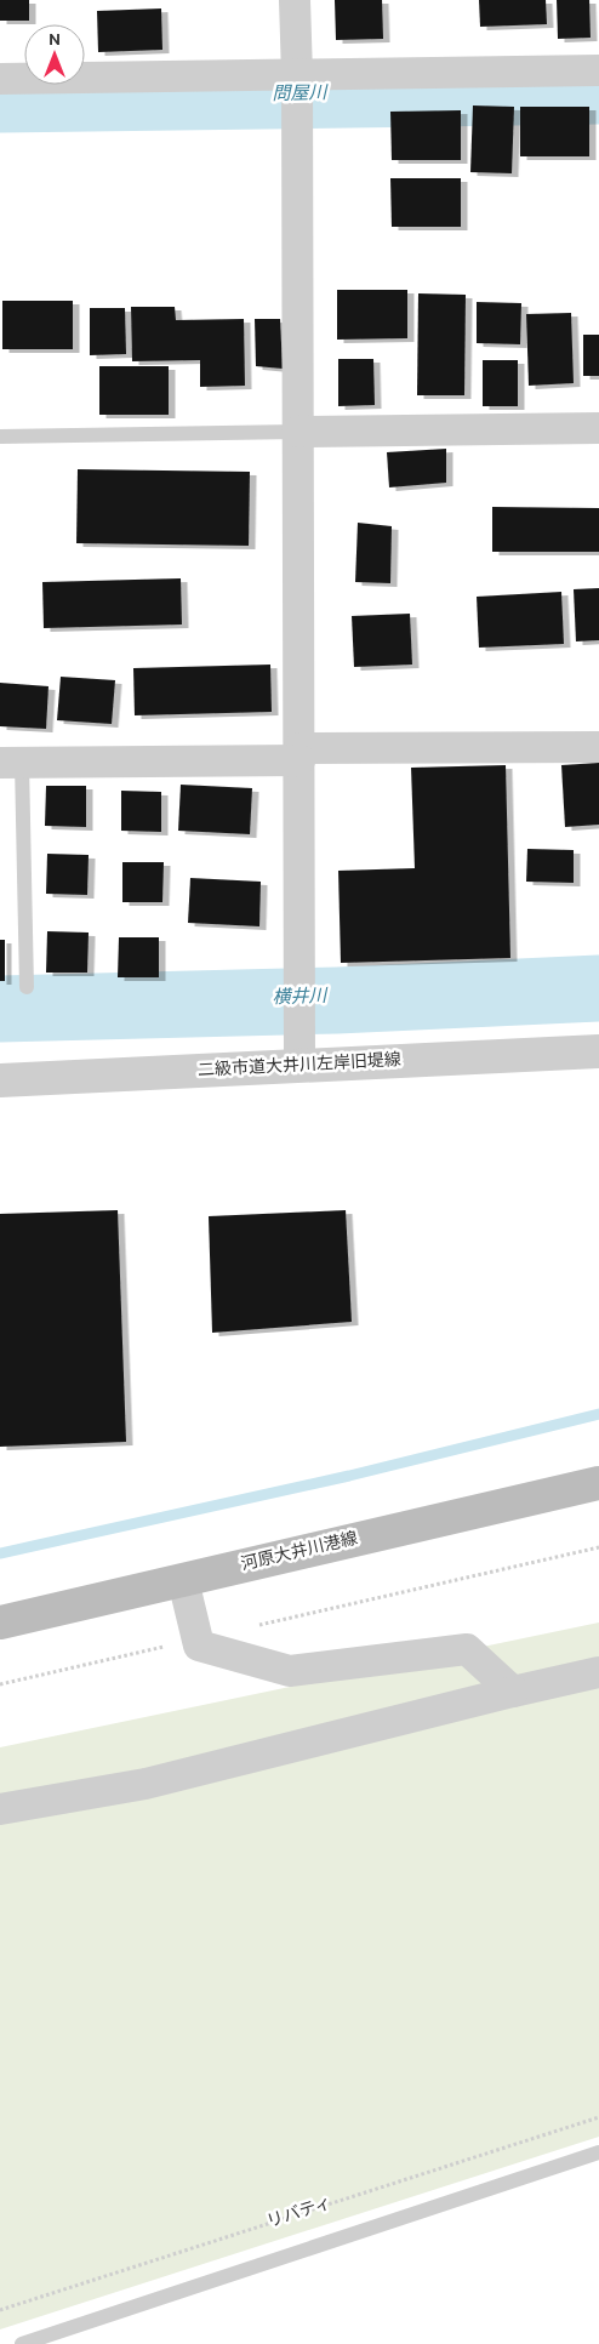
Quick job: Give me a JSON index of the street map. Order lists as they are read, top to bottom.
{
  "streets": {
    "main road": ["河原大井川港線"],
    "street": ["二級市道大井川左岸旧堤線"],
    "path": ["リバティ"]
  },
  "water": ["問屋川", "横井川"],
  "north": "top"
}
